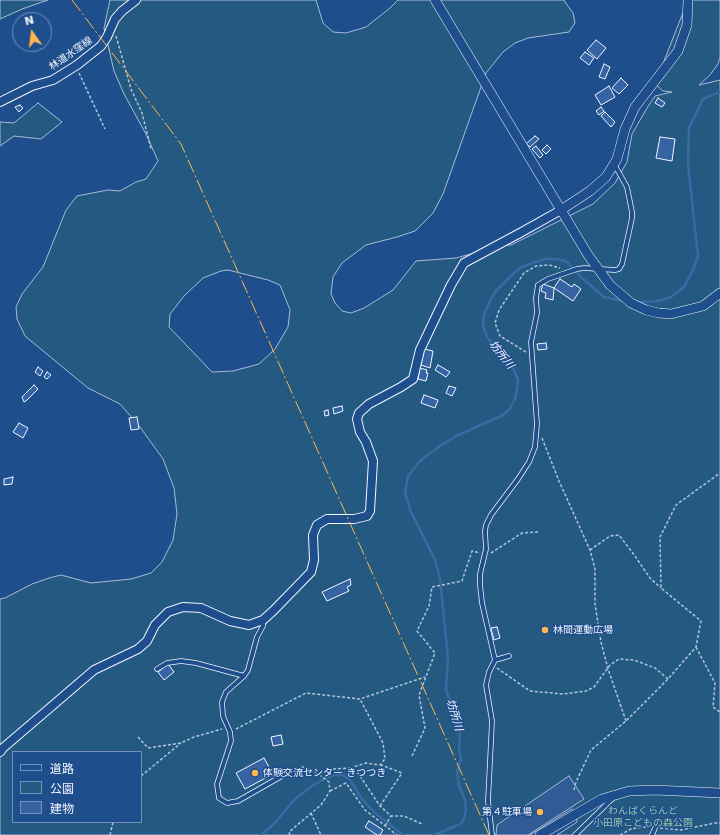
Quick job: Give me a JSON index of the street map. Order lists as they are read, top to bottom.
{
  "streets": {
    "street": ["林道水窪線"]
  },
  "water": ["坊所川"],
  "parks": ["わんぱくらんど 小田原こどもの森公園"],
  "places": ["林間運動広場", "体験交流センター きつつき", "第４駐車場"],
  "legend": ["道路", "公園", "建物"],
  "north": "top"
}
